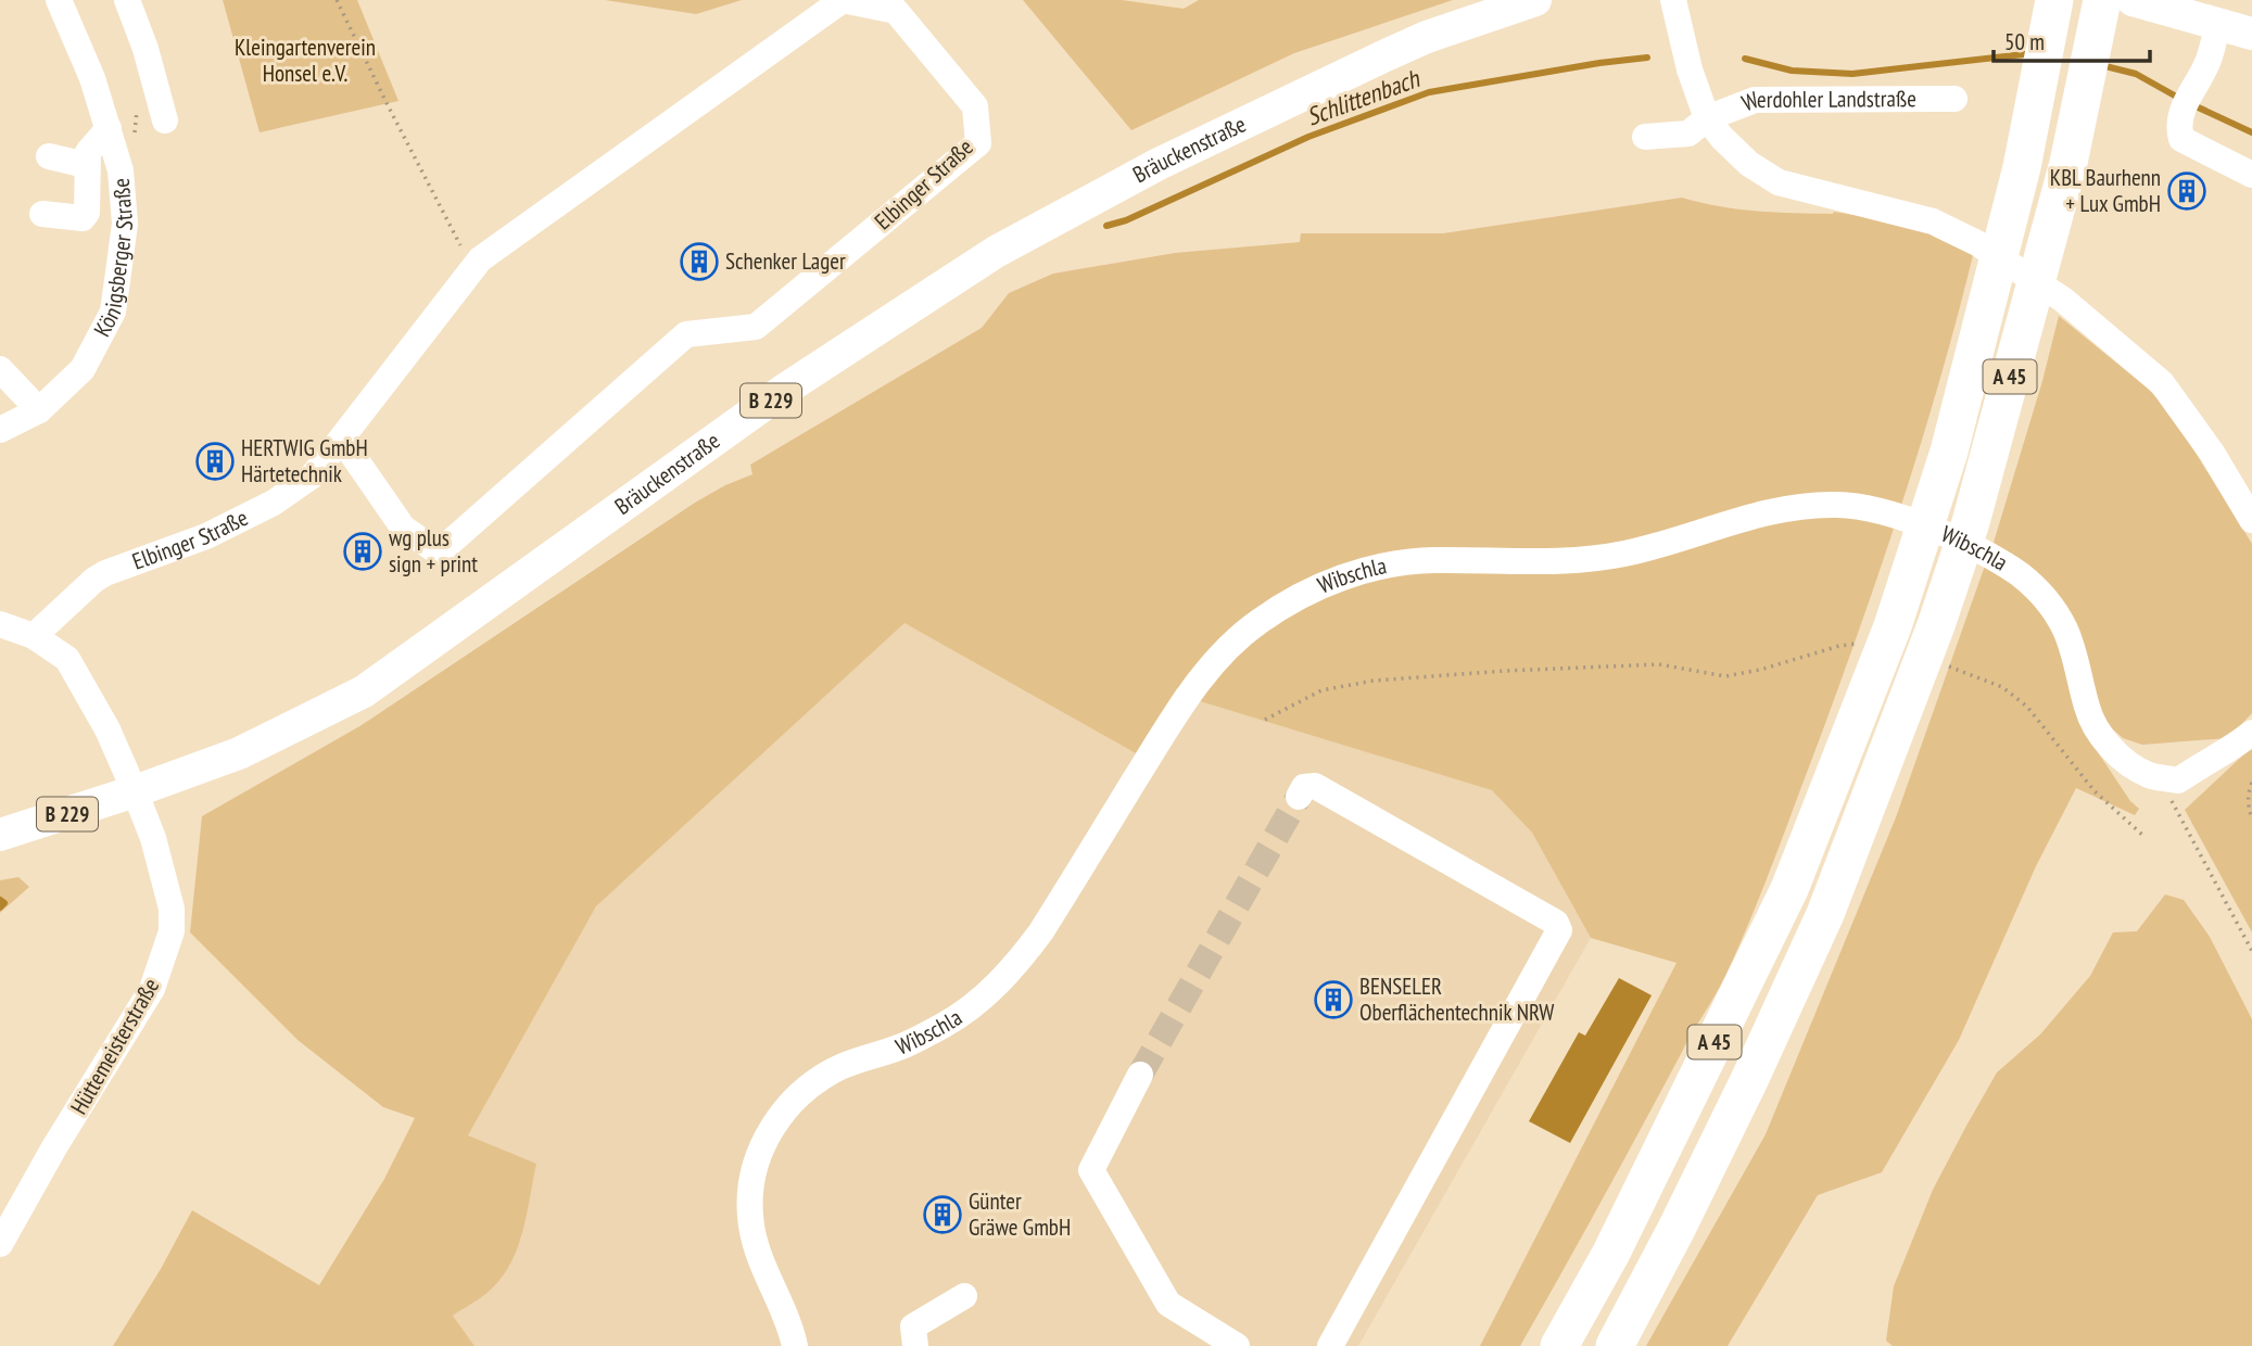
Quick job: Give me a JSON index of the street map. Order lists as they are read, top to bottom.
{
  "streets": {
    "highway": ["A 45"],
    "main road": ["Bräuckenstraße", "B 229"],
    "street": [
      "Werdohler Landstraße",
      "Elbinger Straße",
      "Königsberger Straße",
      "Wibschla",
      "Hüttemeisterstraße"
    ]
  },
  "crossings": [
    ["Bräuckenstraße", "Hüttemeisterstraße"]
  ],
  "water": ["Schlittenbach"],
  "parks": ["Kleingartenverein Honsel e.V."],
  "places": {
    "building": [
      "KBL Baurhenn + Lux GmbH",
      "Schenker Lager",
      "HERTWIG GmbH Härtetechnik",
      "wg plus sign + print",
      "BENSELER Oberflächentechnik NRW",
      "Günter Gräwe GmbH"
    ]
  },
  "scale_bar": "50 m"
}
